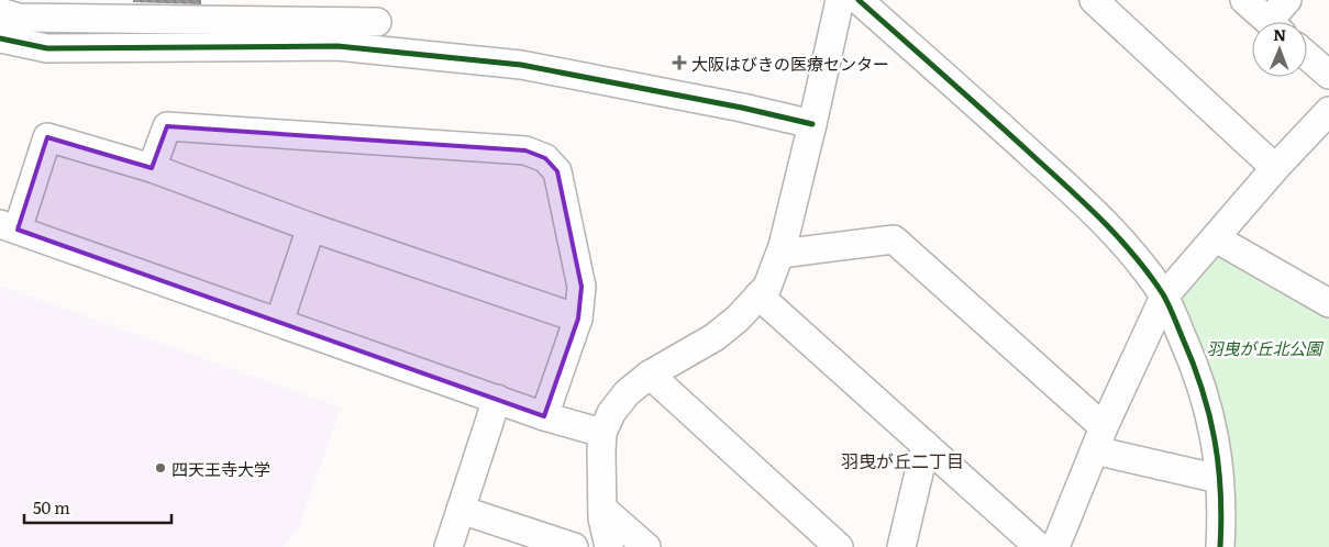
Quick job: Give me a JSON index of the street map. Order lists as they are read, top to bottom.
{
  "districts": ["羽曳が丘二丁目"],
  "parks": ["羽曳が丘北公園"],
  "places": {
    "health": ["大阪はびきの医療センター"],
    "other": ["四天王寺大学"]
  },
  "scale_bar": "50 m",
  "north": "top"
}
